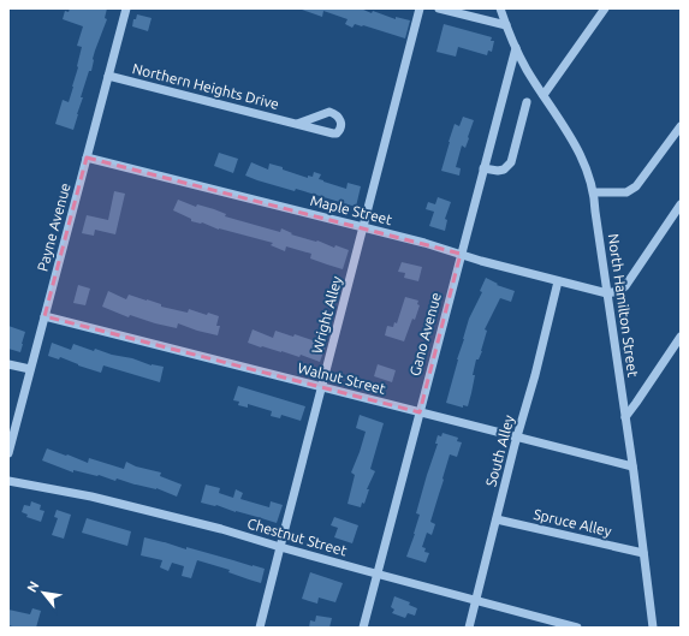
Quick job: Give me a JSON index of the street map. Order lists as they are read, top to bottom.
{
  "streets": {
    "street": [
      "Northern Heights Drive",
      "Maple Street",
      "Payne Avenue",
      "North Hamilton Street",
      "Wright Alley",
      "Gano Avenue",
      "Walnut Street",
      "South Alley",
      "Spruce Alley",
      "Chestnut Street"
    ]
  },
  "crossings": [
    ["Northern Heights Drive", "Payne Avenue"],
    ["Maple Street", "Payne Avenue"],
    ["Maple Street", "North Hamilton Street"],
    ["Maple Street", "Wright Alley"],
    ["Maple Street", "Gano Avenue"],
    ["Maple Street", "South Alley"],
    ["Payne Avenue", "Walnut Street"],
    ["North Hamilton Street", "Gano Avenue"],
    ["North Hamilton Street", "Walnut Street"],
    ["North Hamilton Street", "Spruce Alley"],
    ["Wright Alley", "Walnut Street"],
    ["Wright Alley", "Chestnut Street"],
    ["Gano Avenue", "Walnut Street"],
    ["Gano Avenue", "Chestnut Street"],
    ["Walnut Street", "South Alley"],
    ["South Alley", "Spruce Alley"],
    ["South Alley", "Chestnut Street"]
  ],
  "north": "top left"
}
